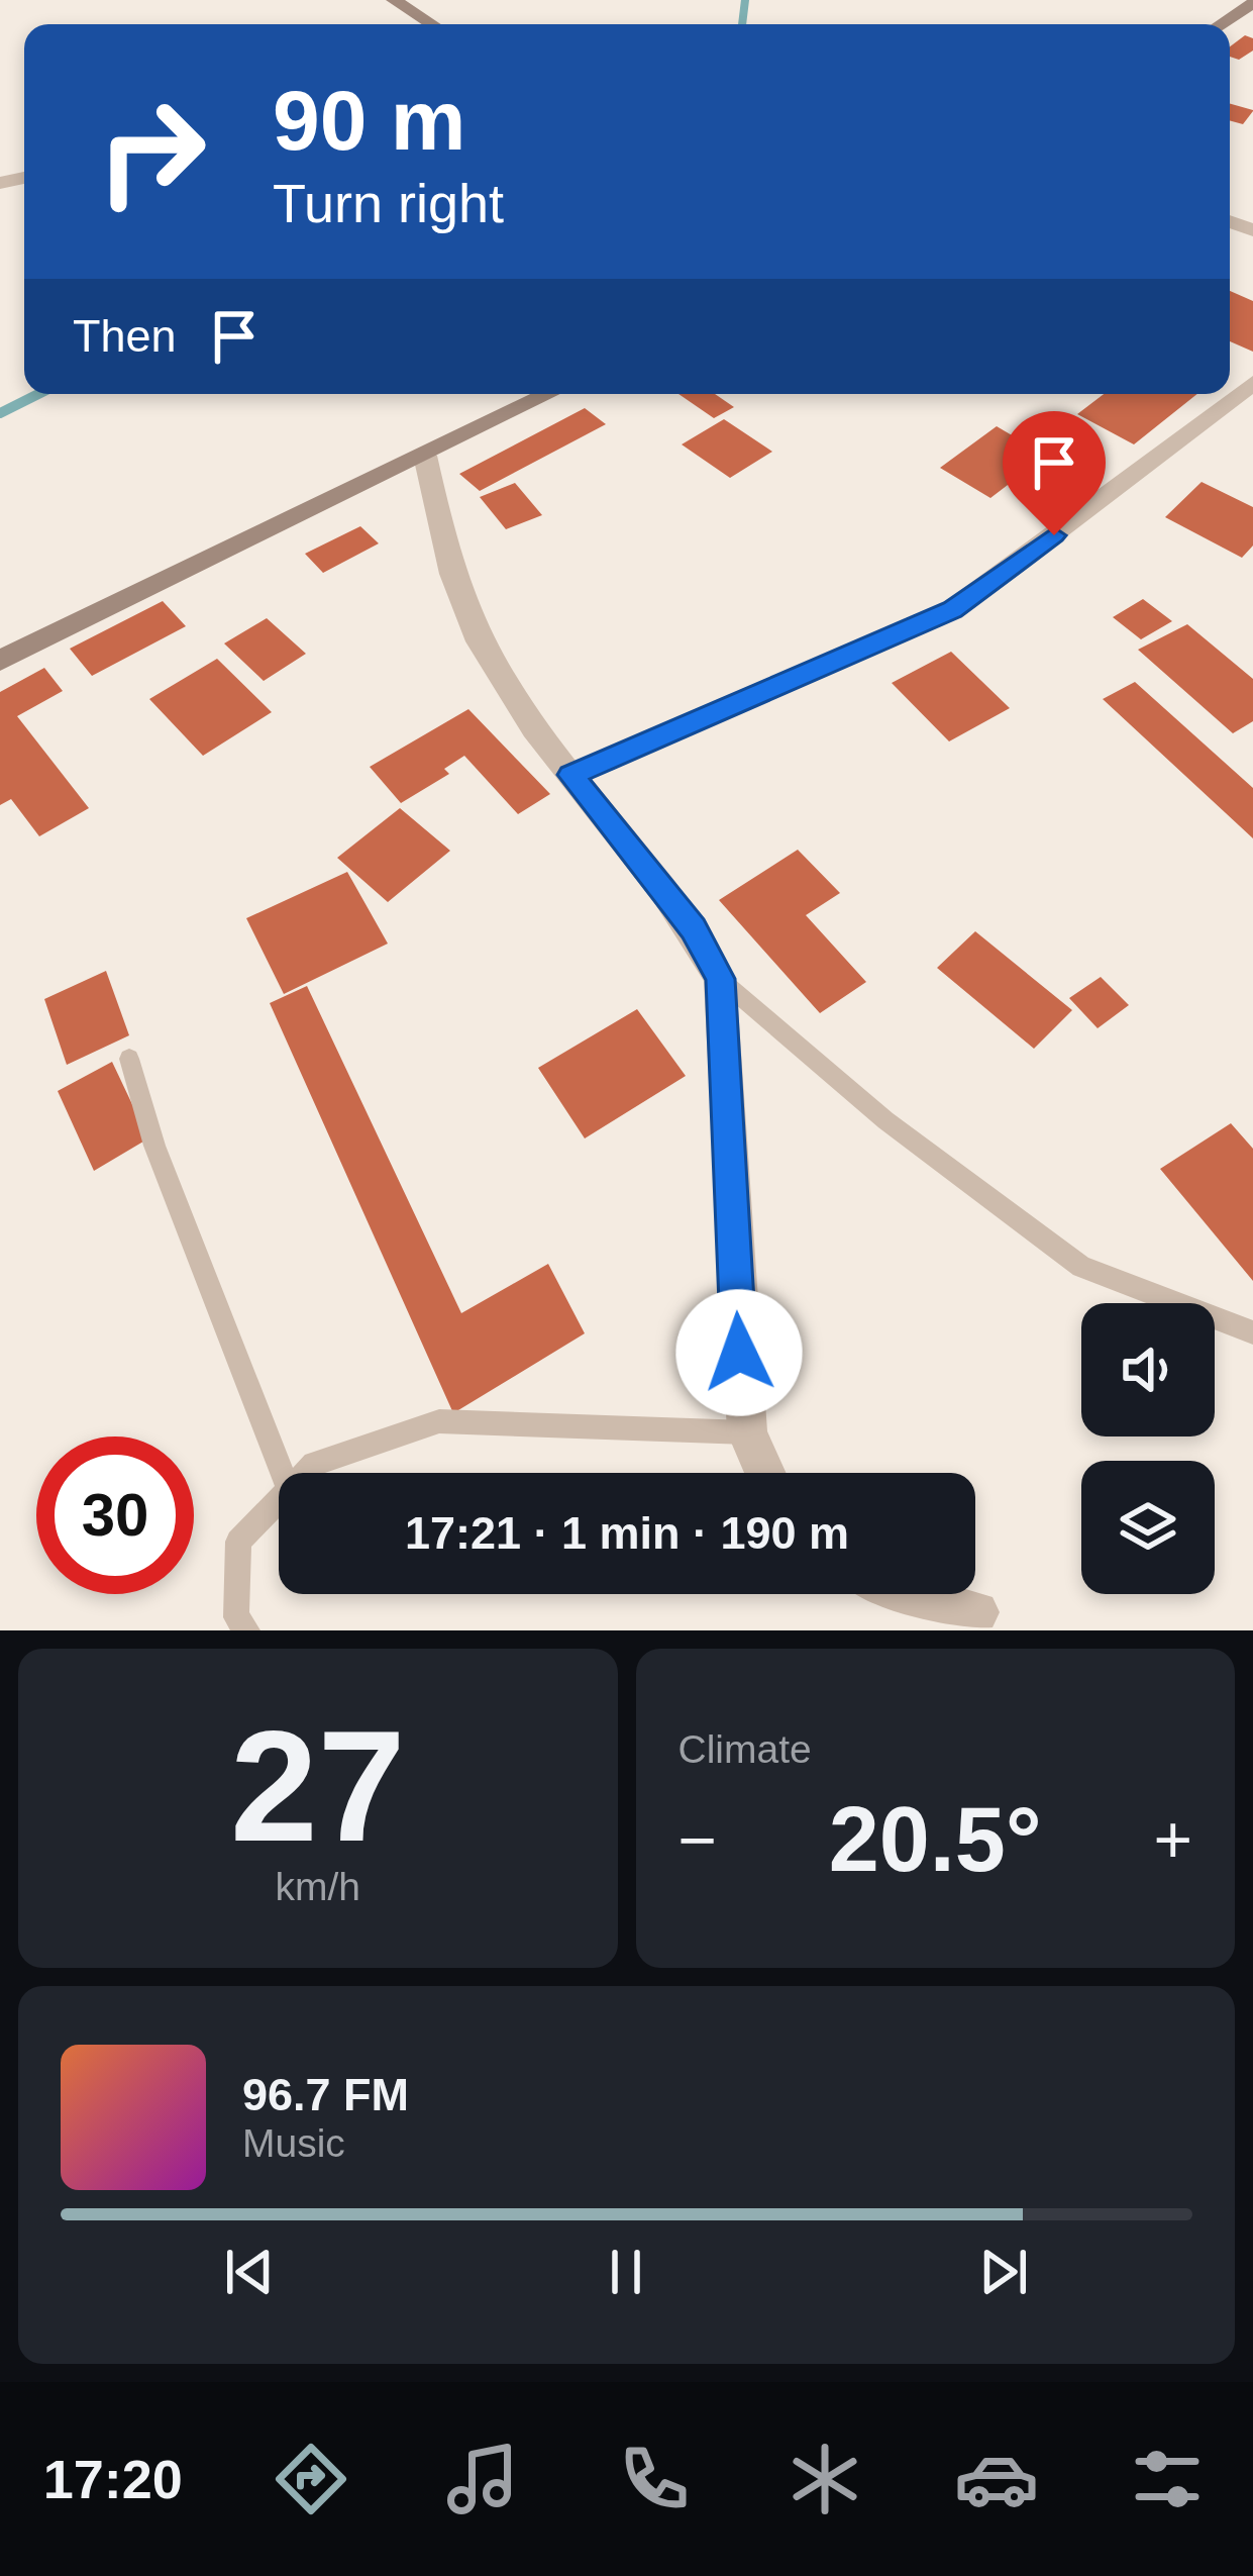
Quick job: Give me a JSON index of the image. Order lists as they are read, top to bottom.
{
  "page": {
    "turn": ["90 m", "Turn right"],
    "then": "Then",
    "limit": "30",
    "trip": "17:21 · 1 min · 190 m",
    "tile": [
      ["27", "km/h"],
      "Climate"
    ],
    "heat": ["−", "20.5°", "+"],
    "song": ["96.7 FM", "Music"],
    "tabs": "17:20"
  }
}
